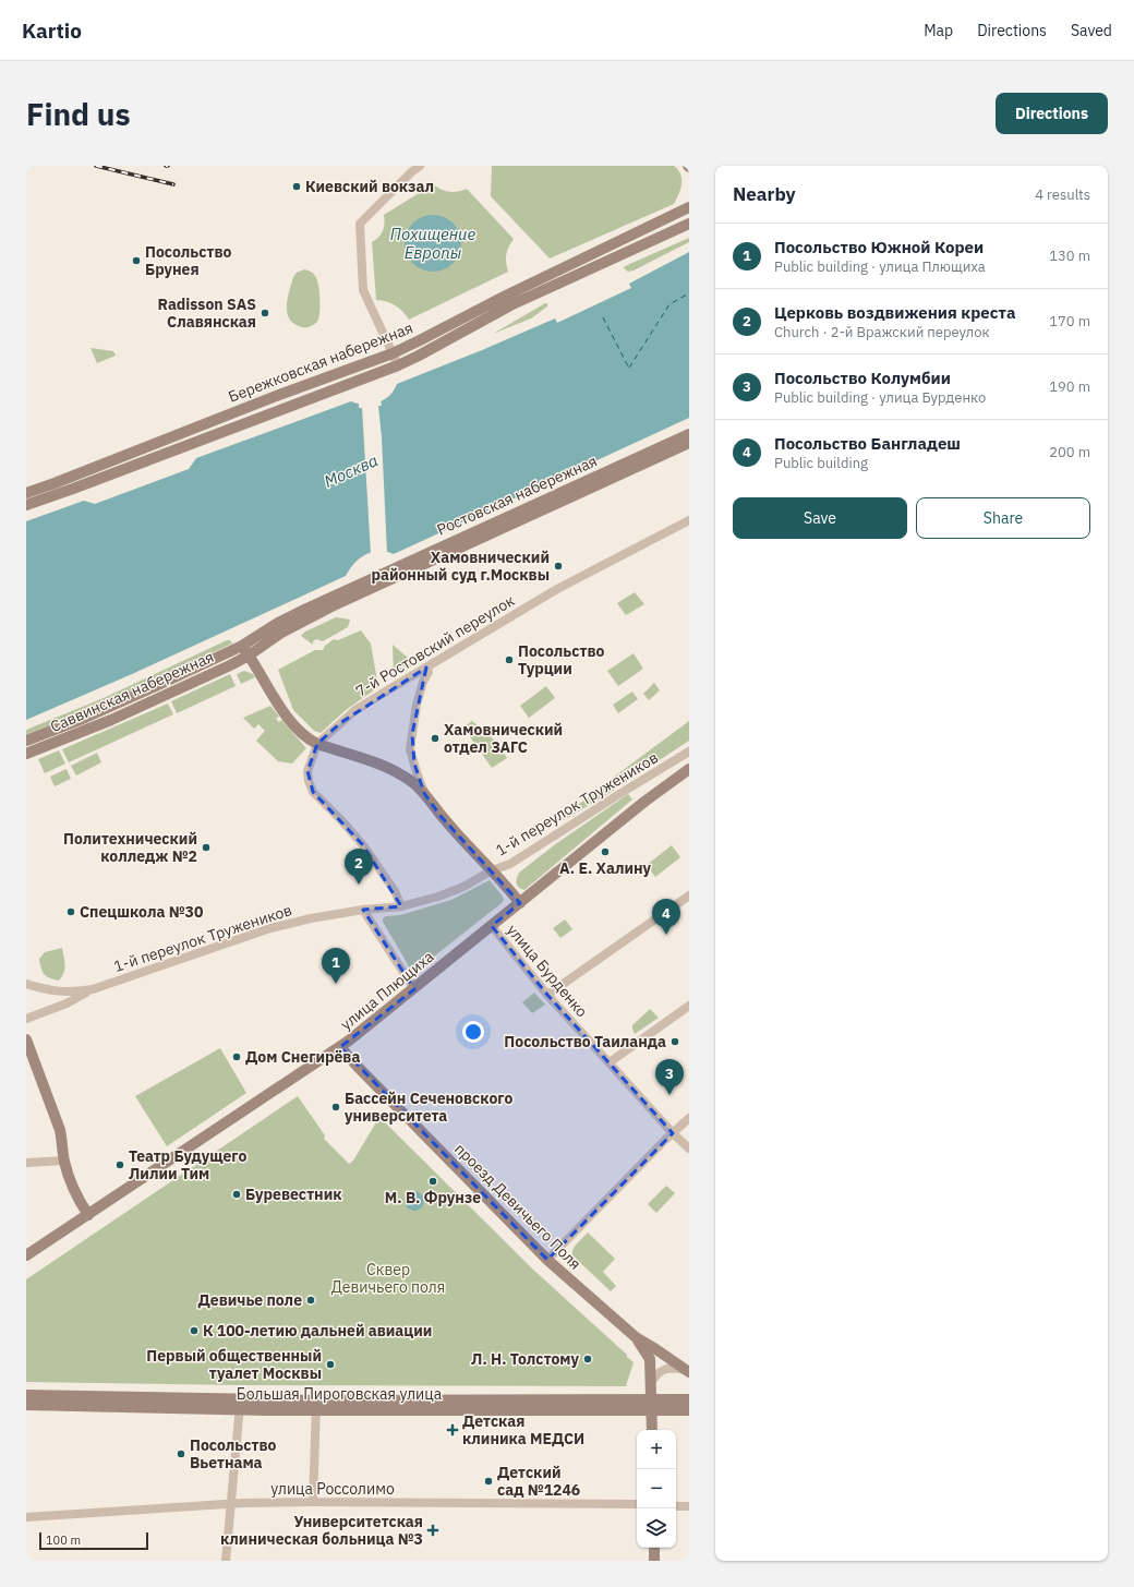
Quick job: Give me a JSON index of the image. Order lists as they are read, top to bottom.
{
  "streets": {
    "main road": [
      "Бережковская набережная",
      "Ростовская набережная",
      "Саввинская набережная",
      "улица Плющиха",
      "проезд Девичьего Поля",
      "Большая Пироговская улица"
    ],
    "street": [
      "7-й Ростовский переулок",
      "1-й переулок Тружеников",
      "улица Бурденко",
      "улица Россолимо"
    ]
  },
  "crossings": [
    ["Ростовская набережная", "Саввинская набережная"],
    ["улица Бурденко", "улица Плющиха"],
    ["улица Плющиха", "проезд Девичьего Поля"]
  ],
  "water": ["Похищение Европы", "Москва"],
  "parks": ["Сквер Девичьего поля"],
  "places": {
    "other": [
      "Киевский вокзал",
      "Посольство Брунея",
      "Radisson SAS Славянская",
      "Хамовнический районный суд г.Москвы",
      "Посольство Турции",
      "Хамовнический отдел ЗАГС",
      "Политехнический колледж №2",
      "А. Е. Халину",
      "Спецшкола №30",
      "Посольство Таиланда",
      "Дом Снегирёва",
      "Бассейн Сеченовского университета",
      "Театр Будущего Лилии Тим",
      "М. В. Фрунзе",
      "Буревестник",
      "Девичье поле",
      "К 100-летию дальней авиации",
      "Л. Н. Толстому",
      "Первый общественный туалет Москвы",
      "Посольство Вьетнама",
      "Детский сад №1246"
    ],
    "health": ["Детская клиника МЕДСИ", "Университетская клиническая больница №3"]
  },
  "scale_bar": "100 m",
  "page": {
    "header": "Kartio",
    "nav": ["Map", "Directions", "Saved"],
    "buttons": [
      "Directions",
      ["Save", "Share"]
    ],
    "title": "Find us",
    "heading": ["Nearby", "4 results"],
    "list": [
      {
        "mark": "1",
        "name": "Посольство Южной Кореи",
        "note": "Public building · улица Плющиха",
        "value": "130 m"
      },
      {
        "mark": "2",
        "name": "Церковь воздвижения креста",
        "note": "Church · 2-й Вражский переулок",
        "value": "170 m"
      },
      {
        "mark": "3",
        "name": "Посольство Колумбии",
        "note": "Public building · улица Бурденко",
        "value": "190 m"
      },
      {
        "mark": "4",
        "name": "Посольство Бангладеш",
        "note": "Public building",
        "value": "200 m"
      }
    ],
    "pins": [
      "2",
      "4",
      "1",
      "3"
    ],
    "map_buttons": ["+", "−"],
    "scale": "100 m"
  }
}
